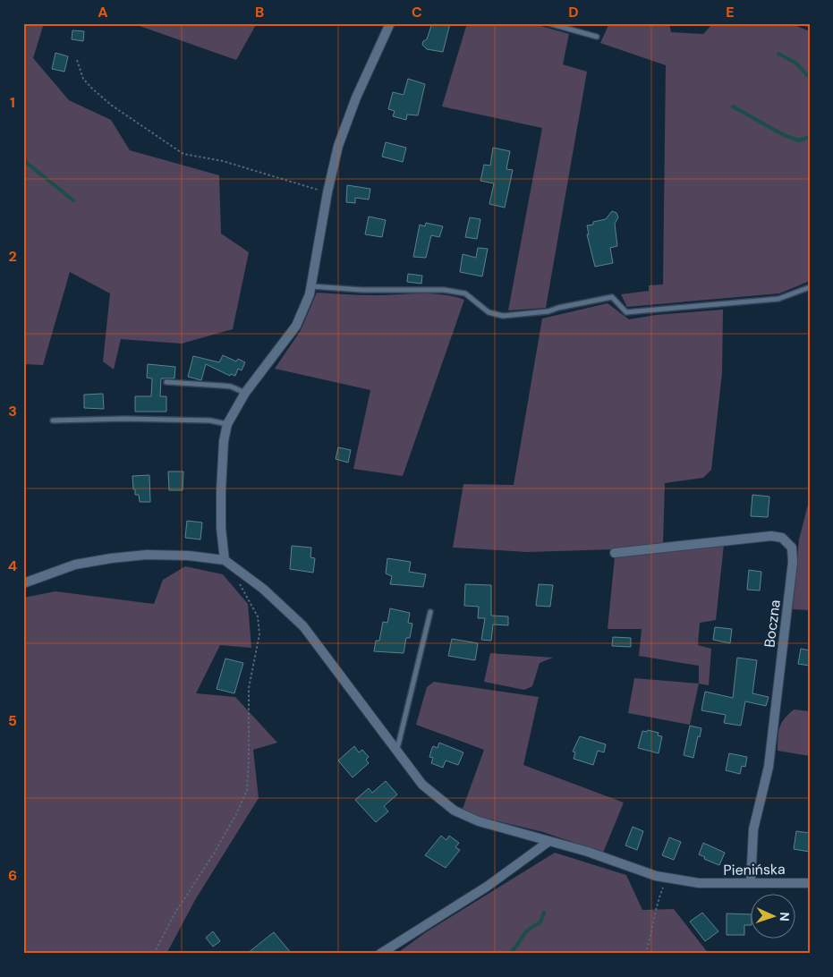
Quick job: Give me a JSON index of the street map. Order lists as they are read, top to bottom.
{
  "streets": {
    "street": ["Boczna", "Pienińska"]
  },
  "crossings": [
    ["Boczna", "Pienińska"]
  ],
  "north": "right",
  "grid": {
    "columns": [
      "A",
      "B",
      "C",
      "D",
      "E"
    ],
    "rows": [
      "1",
      "2",
      "3",
      "4",
      "5",
      "6"
    ]
  }
}
